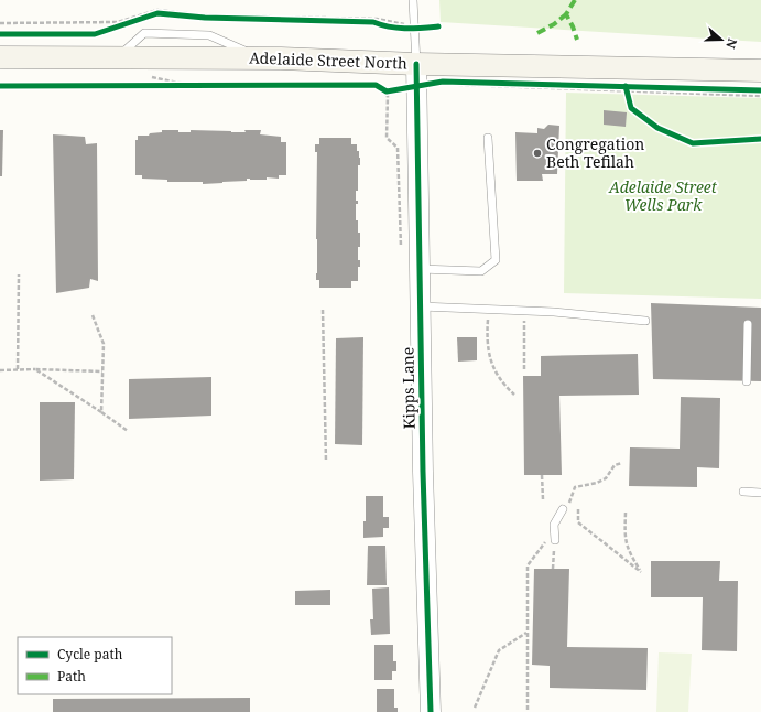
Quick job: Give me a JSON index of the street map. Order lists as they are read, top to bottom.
{
  "streets": {
    "main road": ["Adelaide Street North"],
    "street": ["Kipps Lane"]
  },
  "crossings": [
    ["Adelaide Street North", "Kipps Lane"]
  ],
  "parks": ["Adelaide Street Wells Park"],
  "places": ["Congregation Beth Tefilah"],
  "legend": ["Cycle path", "Path"],
  "north": "right"
}
